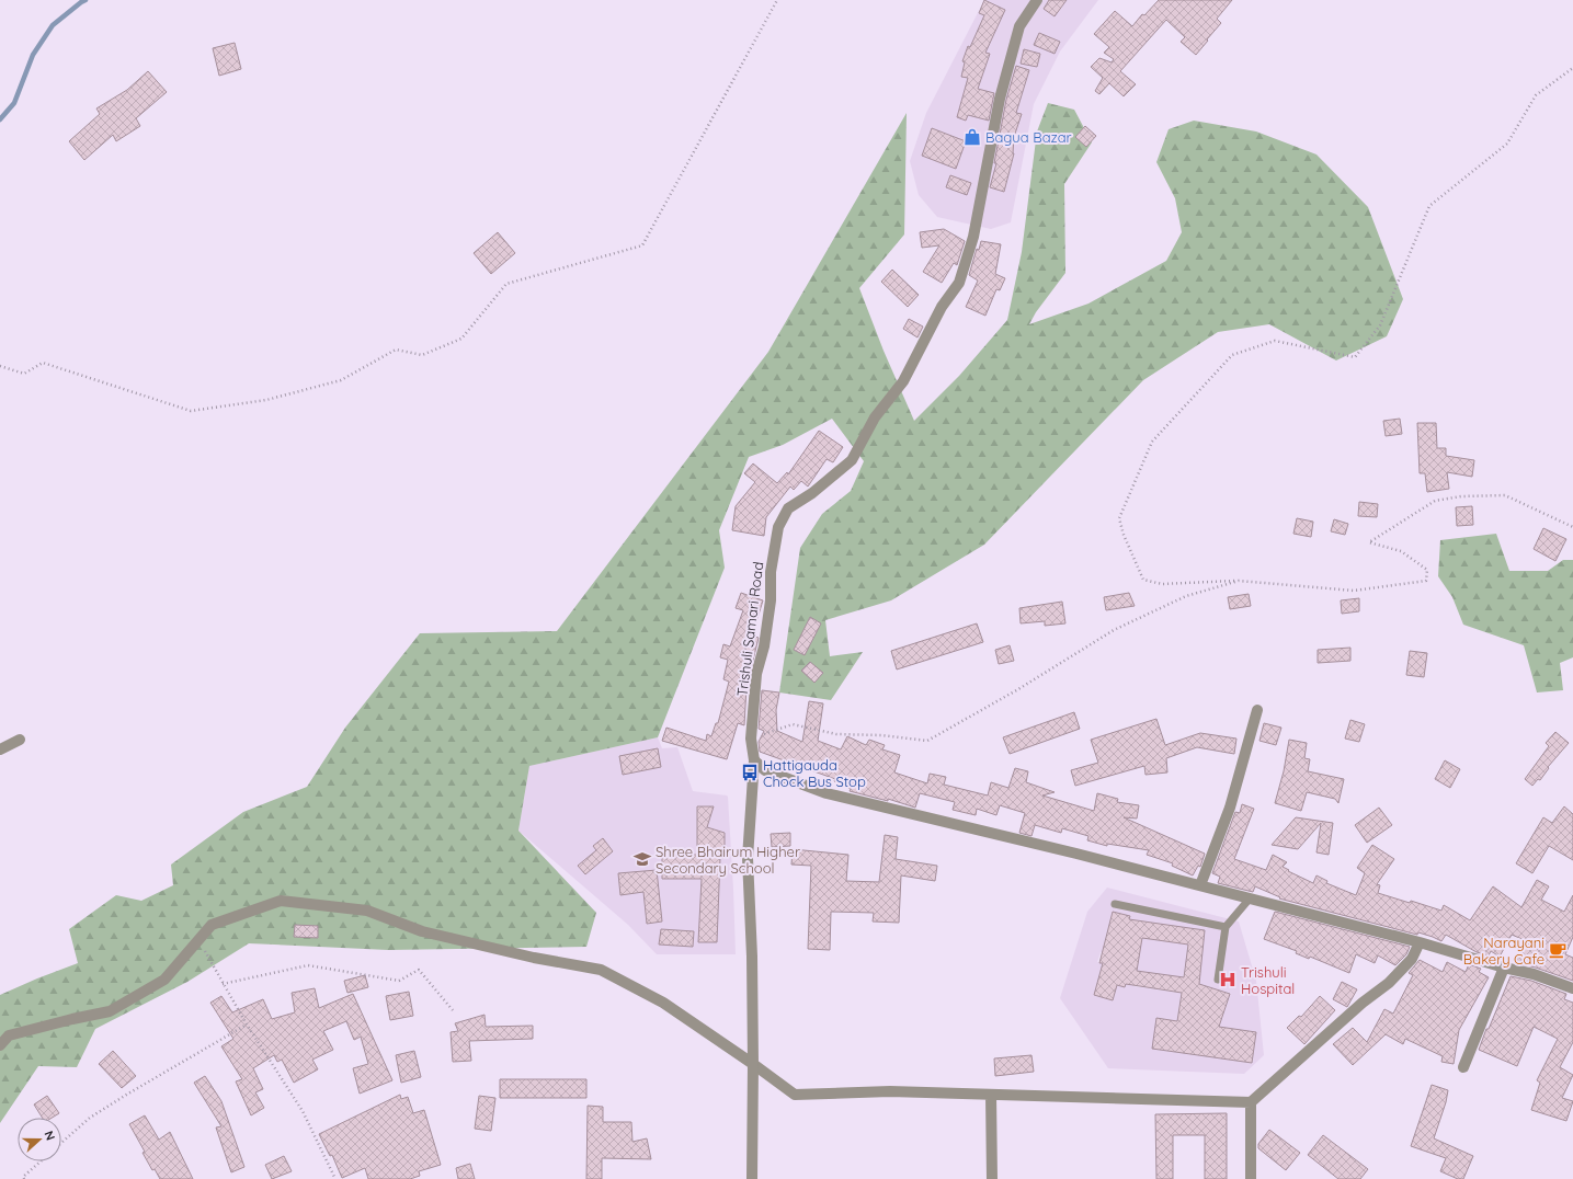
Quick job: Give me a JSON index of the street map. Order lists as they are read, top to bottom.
{
  "streets": {
    "street": ["Trishuli Samari Road"]
  },
  "places": {
    "shop": ["Bagua Bazar"],
    "bus stop": ["Hattigauda Chock Bus Stop"],
    "school or university": ["Shree Bhairum Higher Secondary School"],
    "cafe": ["Narayani Bakery Cafe"],
    "hospital": ["Trishuli Hospital"]
  },
  "north": "right"
}
